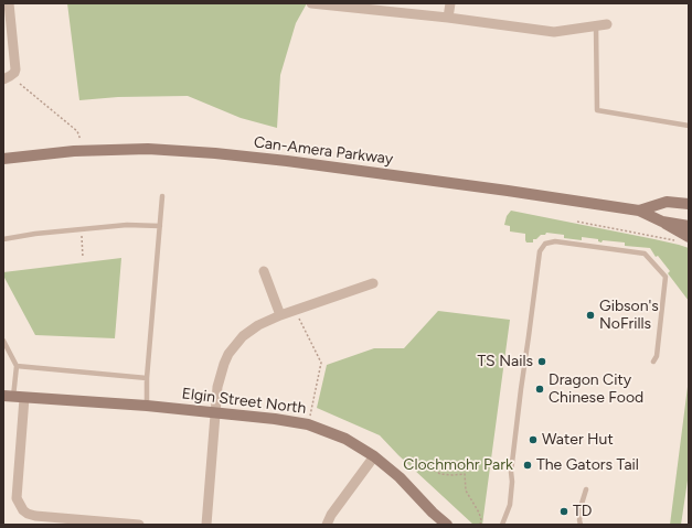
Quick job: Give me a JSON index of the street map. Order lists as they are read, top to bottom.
{
  "streets": {
    "main road": ["Can-Amera Parkway", "Elgin Street North"]
  },
  "parks": ["Clochmohr Park"],
  "places": [
    "Gibson's NoFrills",
    "TS Nails",
    "Dragon City Chinese Food",
    "Water Hut",
    "The Gators Tail",
    "TD"
  ]
}
